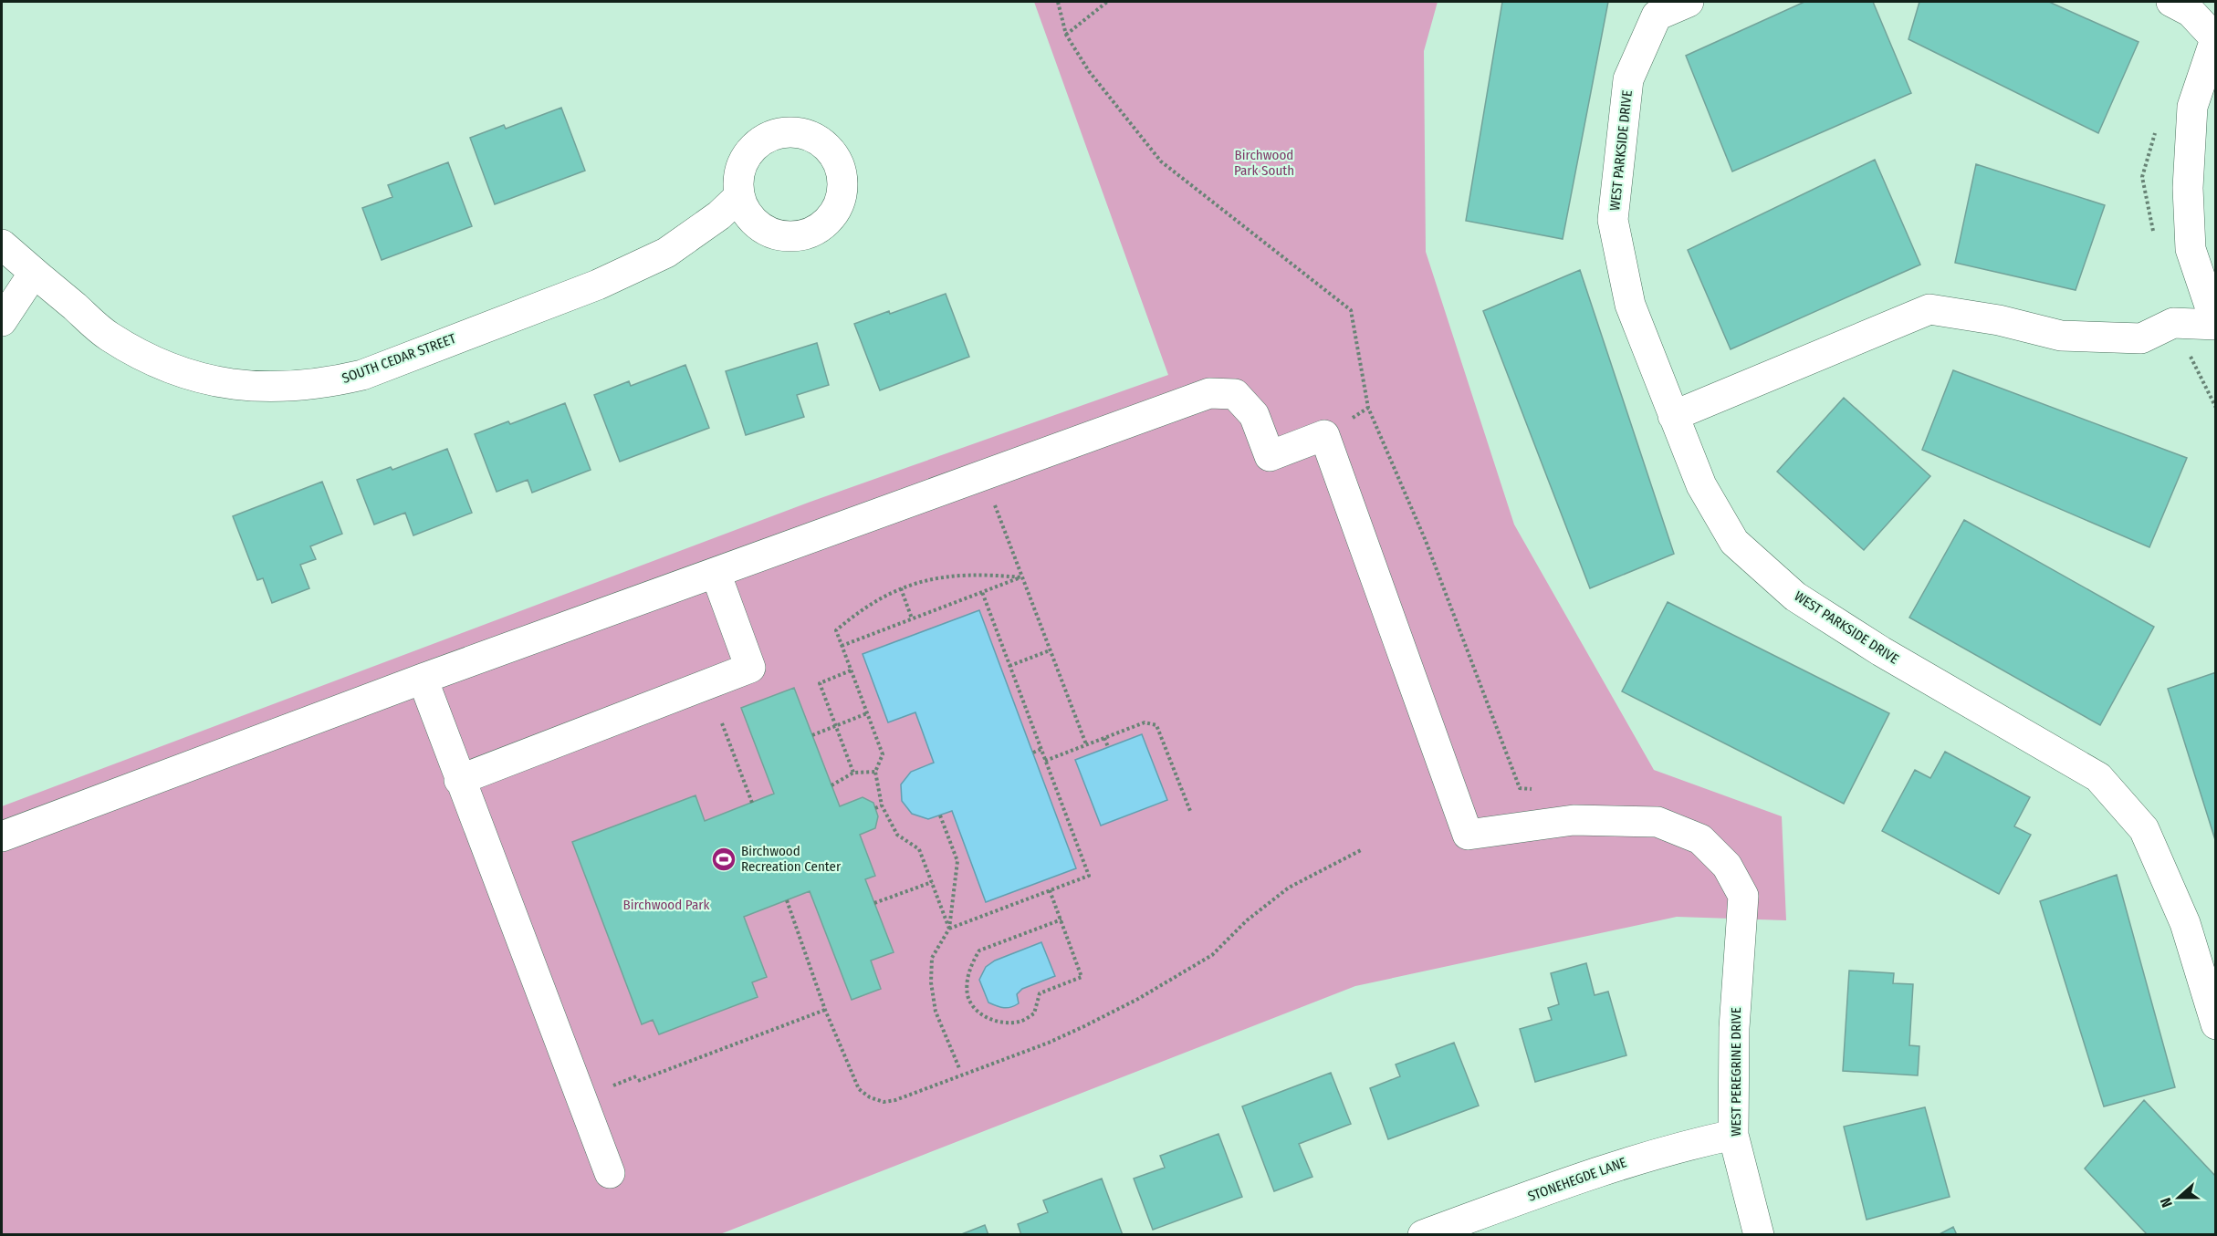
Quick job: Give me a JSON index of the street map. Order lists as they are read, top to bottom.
{
  "streets": {
    "street": [
      "WEST PARKSIDE DRIVE",
      "SOUTH CEDAR STREET",
      "WEST PEREGRINE DRIVE",
      "STONEHEGDE LANE"
    ]
  },
  "crossings": [
    ["WEST PEREGRINE DRIVE", "STONEHEGDE LANE"]
  ],
  "parks": ["Birchwood Park South", "Birchwood Park"],
  "places": {
    "sports": ["Birchwood Recreation Center"]
  },
  "north": "left"
}
